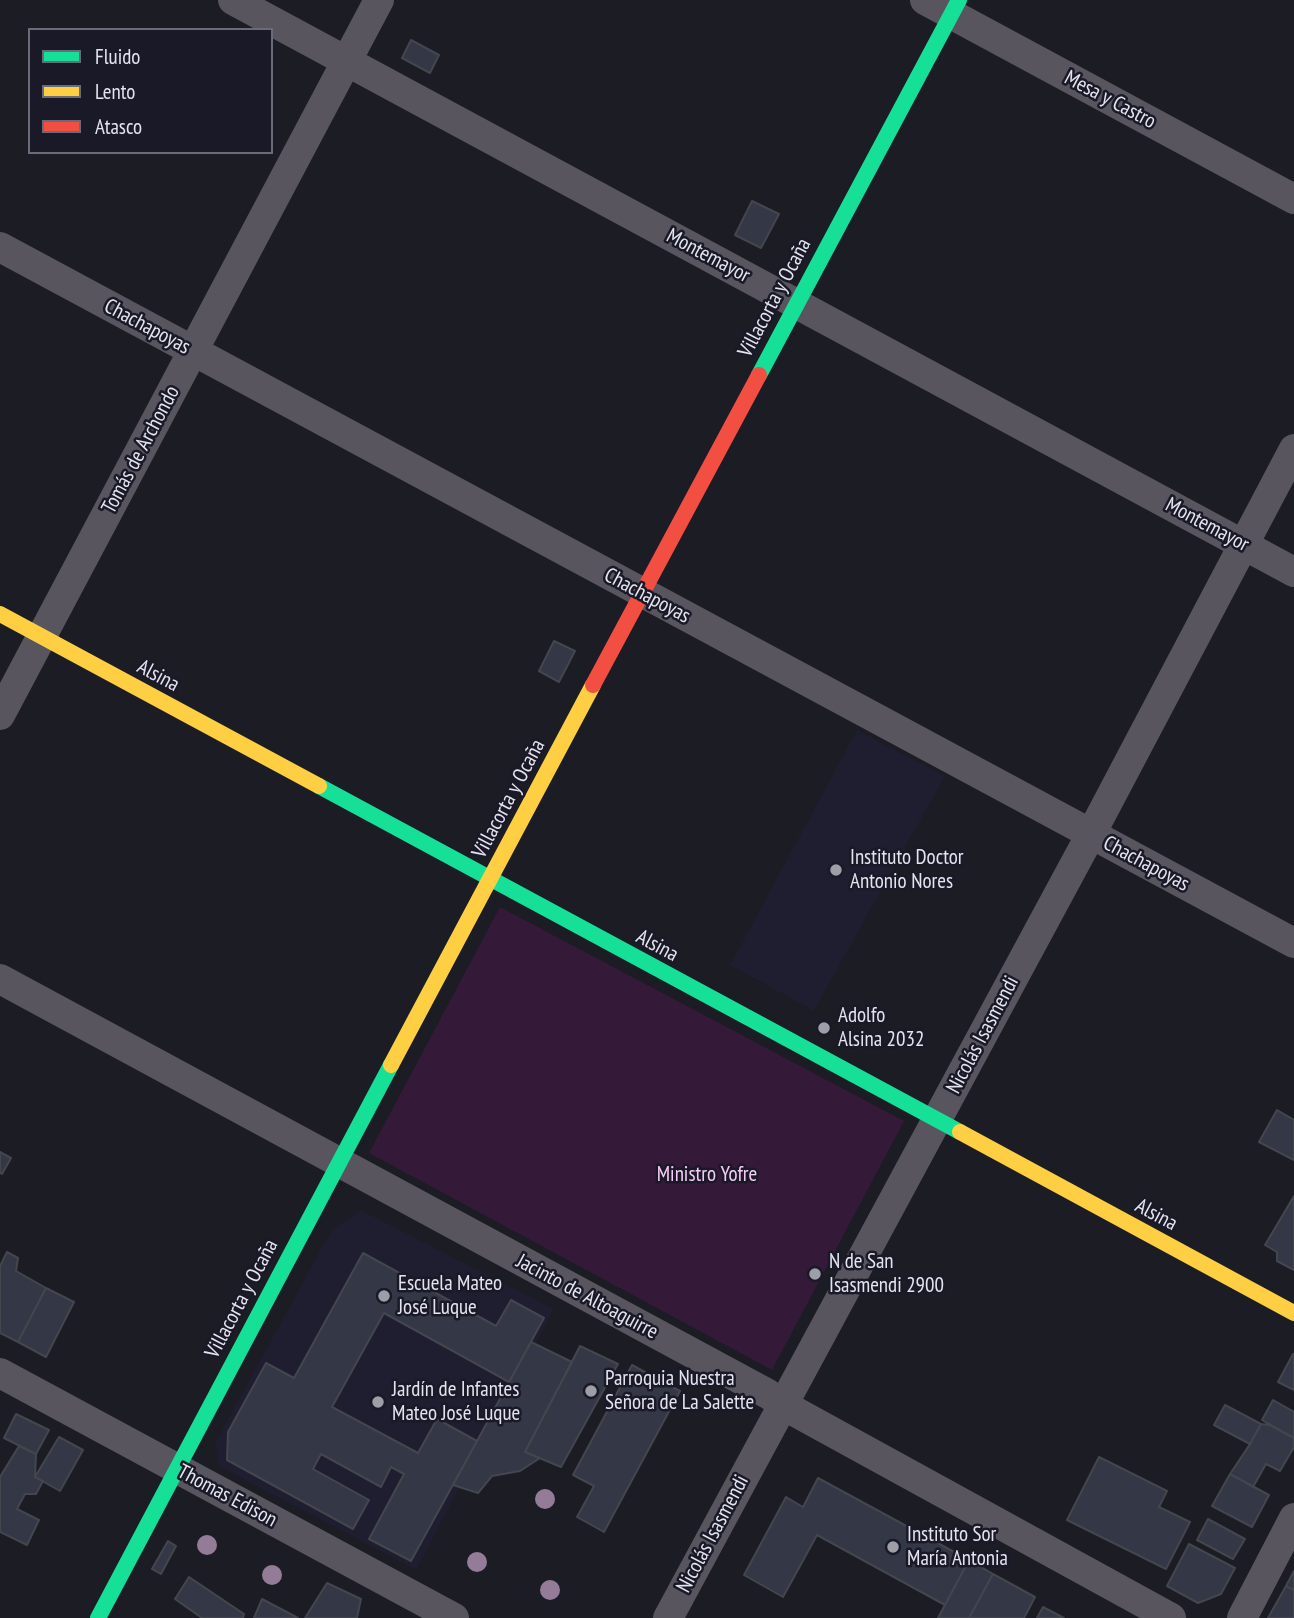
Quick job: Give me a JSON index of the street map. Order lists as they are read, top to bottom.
{
  "streets": {
    "street": [
      "Mesa y Castro",
      "Montemayor",
      "Villacorta y Ocaña",
      "Chachapoyas",
      "Tomás de Archondo",
      "Alsina",
      "Nicolás Isasmendi",
      "Jacinto de Altoaguirre",
      "Thomas Edison"
    ]
  },
  "crossings": [
    ["Mesa y Castro", "Villacorta y Ocaña"],
    ["Montemayor", "Villacorta y Ocaña"],
    ["Montemayor", "Tomás de Archondo"],
    ["Montemayor", "Nicolás Isasmendi"],
    ["Villacorta y Ocaña", "Chachapoyas"],
    ["Villacorta y Ocaña", "Alsina"],
    ["Villacorta y Ocaña", "Jacinto de Altoaguirre"],
    ["Villacorta y Ocaña", "Thomas Edison"],
    ["Chachapoyas", "Tomás de Archondo"],
    ["Chachapoyas", "Nicolás Isasmendi"],
    ["Tomás de Archondo", "Alsina"],
    ["Alsina", "Nicolás Isasmendi"],
    ["Nicolás Isasmendi", "Jacinto de Altoaguirre"]
  ],
  "parks": ["Ministro Yofre"],
  "places": [
    "Instituto Doctor Antonio Nores",
    "Adolfo Alsina 2032",
    "N de San Isasmendi 2900",
    "Escuela Mateo José Luque",
    "Parroquia Nuestra Señora de La Salette",
    "Jardín de Infantes Mateo José Luque",
    "Instituto Sor María Antonia"
  ],
  "legend": ["Fluido", "Lento", "Atasco"]
}
